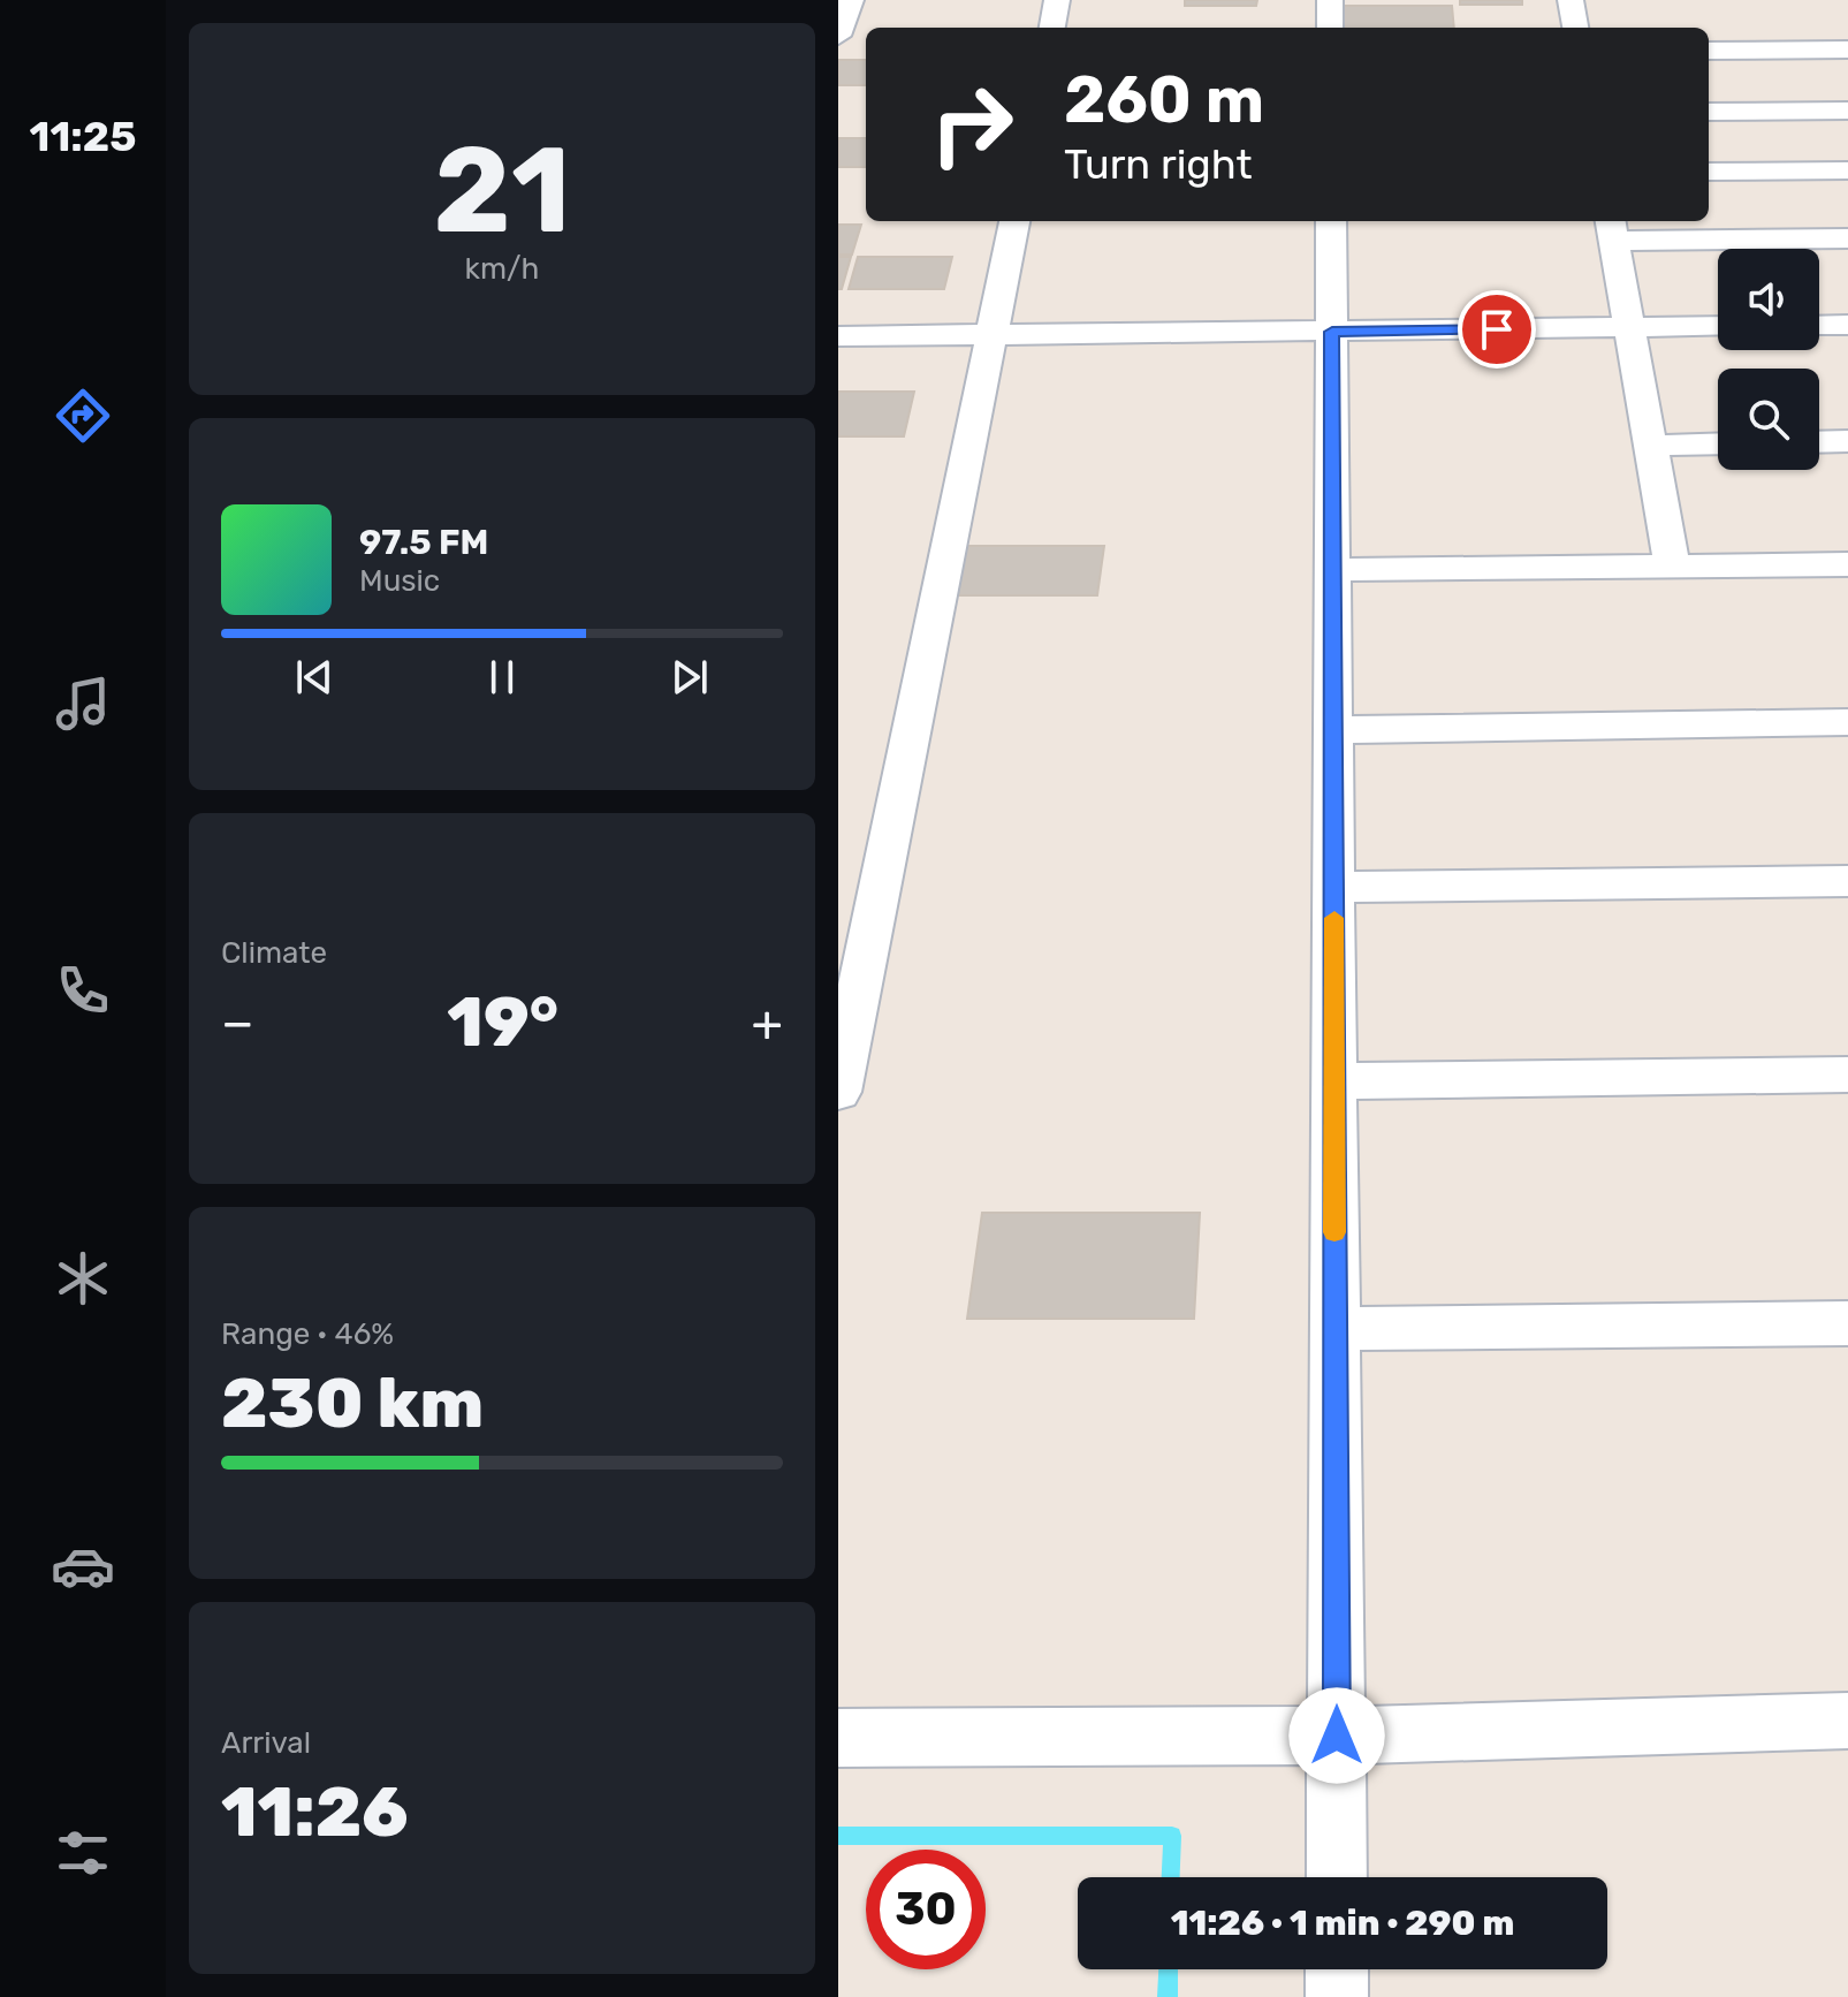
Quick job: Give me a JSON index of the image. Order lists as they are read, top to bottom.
{
  "page": {
    "tabs": "11:25",
    "tile": [
      ["21", "km/h"],
      "Climate",
      ["Range · 46%", "230 km"],
      ["Arrival", "11:26"]
    ],
    "turn": ["260 m", "Turn right"],
    "song": ["97.5 FM", "Music"],
    "heat": ["−", "19°", "+"],
    "limit": "30",
    "trip": "11:26 · 1 min · 290 m"
  }
}
